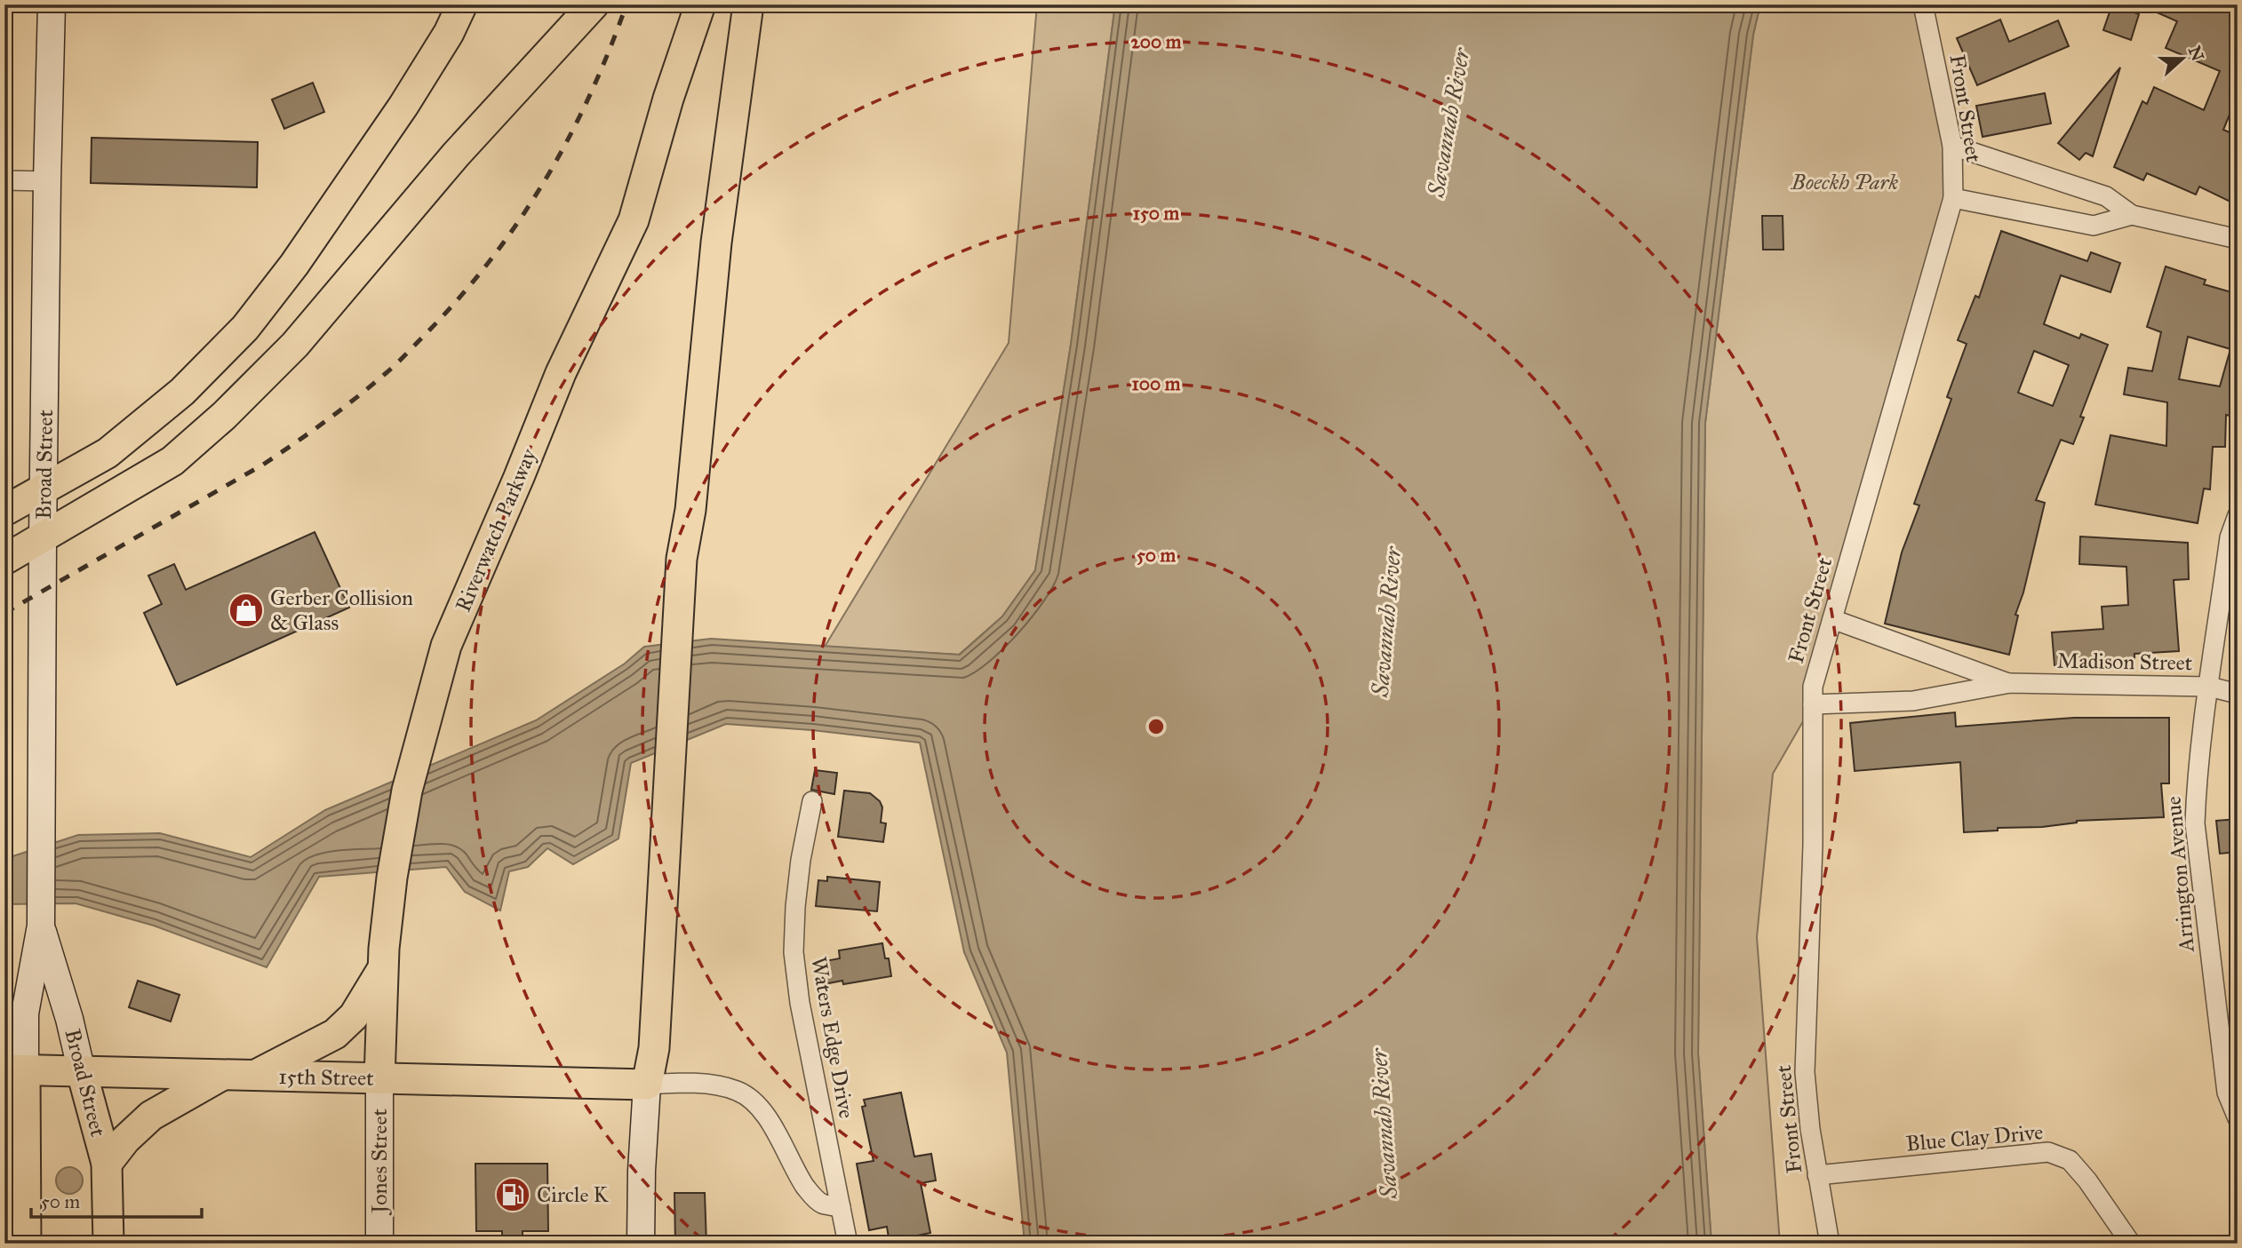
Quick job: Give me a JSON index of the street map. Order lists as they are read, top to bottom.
{
  "streets": {
    "main road": [
      "Broad Street",
      "Riverwatch Parkway",
      "15th Street",
      "Jones Street"
    ],
    "street": [
      "Front Street",
      "Madison Street",
      "Arrington Avenue",
      "Waters Edge Drive",
      "Blue Clay Drive"
    ]
  },
  "crossings": [
    ["Front Street", "Madison Street"],
    ["Front Street", "Blue Clay Drive"],
    ["Broad Street", "15th Street"],
    ["Riverwatch Parkway", "15th Street"],
    ["Riverwatch Parkway", "Jones Street"],
    ["Madison Street", "Arrington Avenue"],
    ["15th Street", "Jones Street"]
  ],
  "water": ["Savannah River"],
  "parks": ["Boeckh Park"],
  "places": {
    "shop": ["Gerber Collision & Glass"],
    "fuel station": ["Circle K"]
  },
  "scale_bar": "50 m",
  "north": "right",
  "rings": [
    "200 m",
    "150 m",
    "100 m",
    "50 m"
  ]
}
